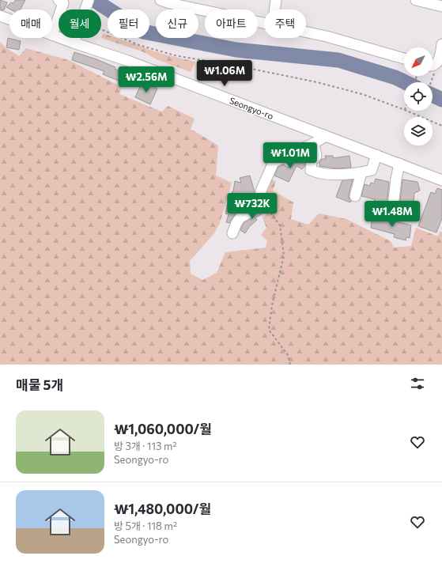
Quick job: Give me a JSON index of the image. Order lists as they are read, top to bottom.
{
  "streets": {
    "street": ["Seongyo-ro"]
  },
  "north": "bottom left",
  "page": {
    "chip": [
      "매매",
      "월세",
      "필터",
      "신규",
      "아파트",
      "주택"
    ],
    "price": [
      "₩1.06M",
      "₩2.56M",
      "₩1.01M",
      "₩732K",
      "₩1.48M"
    ],
    "heading": "매물 5개",
    "list": [
      {
        "name": "₩1,060,000/월",
        "note": "방 3개 · 113 m² · Seongyo-ro"
      },
      {
        "name": "₩1,480,000/월",
        "note": "방 5개 · 118 m² · Seongyo-ro"
      }
    ]
  }
}
